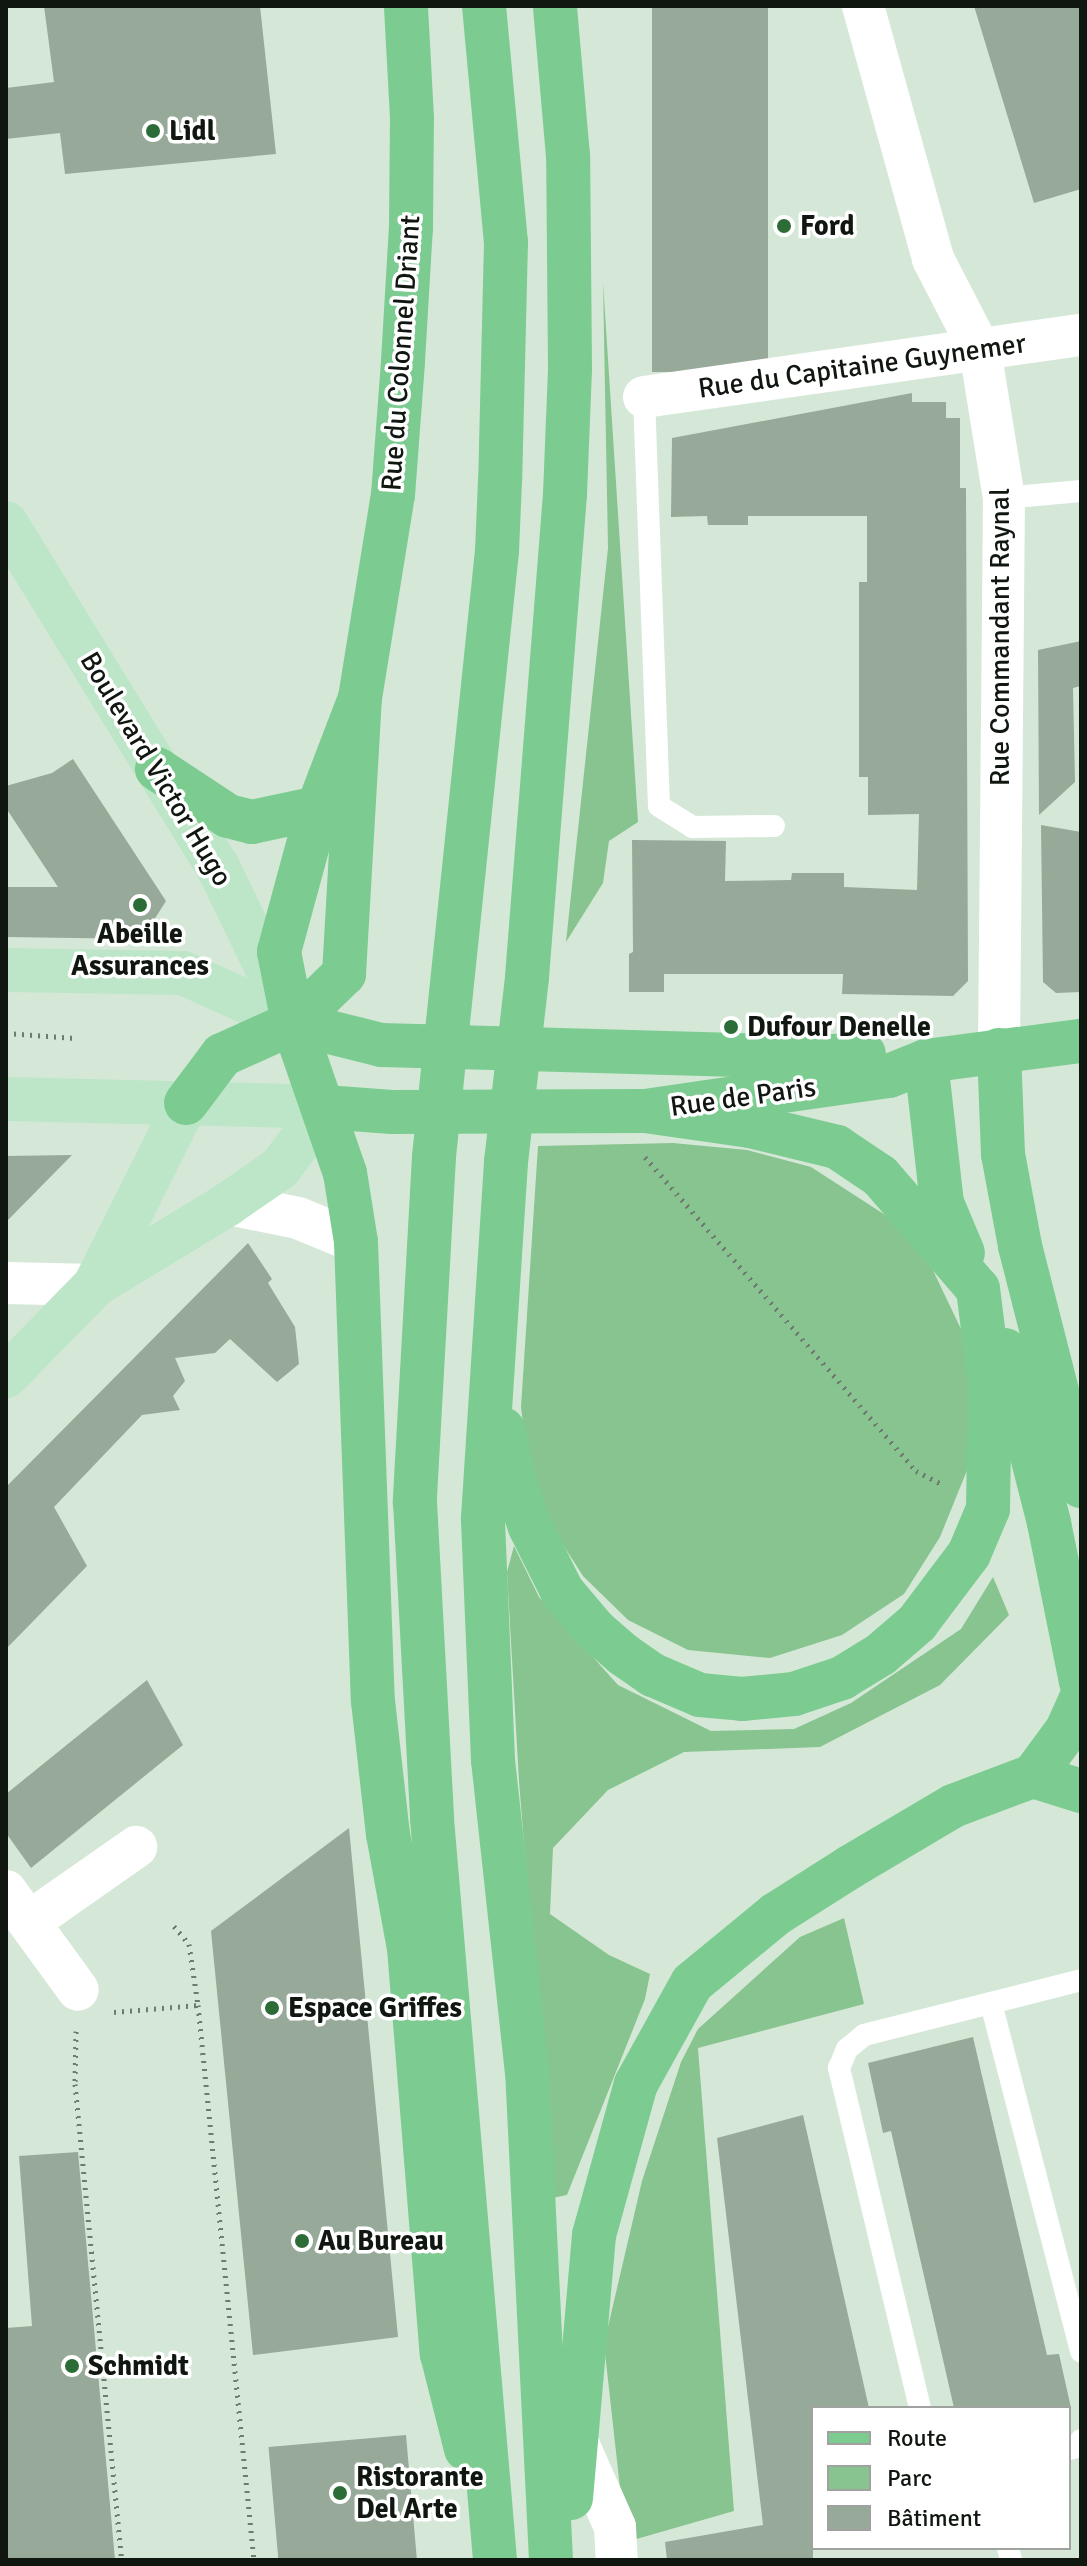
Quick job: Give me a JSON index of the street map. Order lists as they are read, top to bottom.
{
  "streets": {
    "main road": ["Rue du Colonnel Driant", "Boulevard Victor Hugo", "Rue de Paris"],
    "street": ["Rue du Capitaine Guynemer", "Rue Commandant Raynal"]
  },
  "crossings": [
    ["Rue du Capitaine Guynemer", "Rue Commandant Raynal"],
    ["Rue Commandant Raynal", "Rue de Paris"],
    ["Boulevard Victor Hugo", "Rue de Paris"]
  ],
  "places": [
    "Lidl",
    "Ford",
    "Abeille Assurances",
    "Dufour Denelle",
    "Espace Griffes",
    "Au Bureau",
    "Schmidt",
    "Ristorante Del Arte"
  ],
  "legend": ["Route", "Parc", "Bâtiment"]
}
